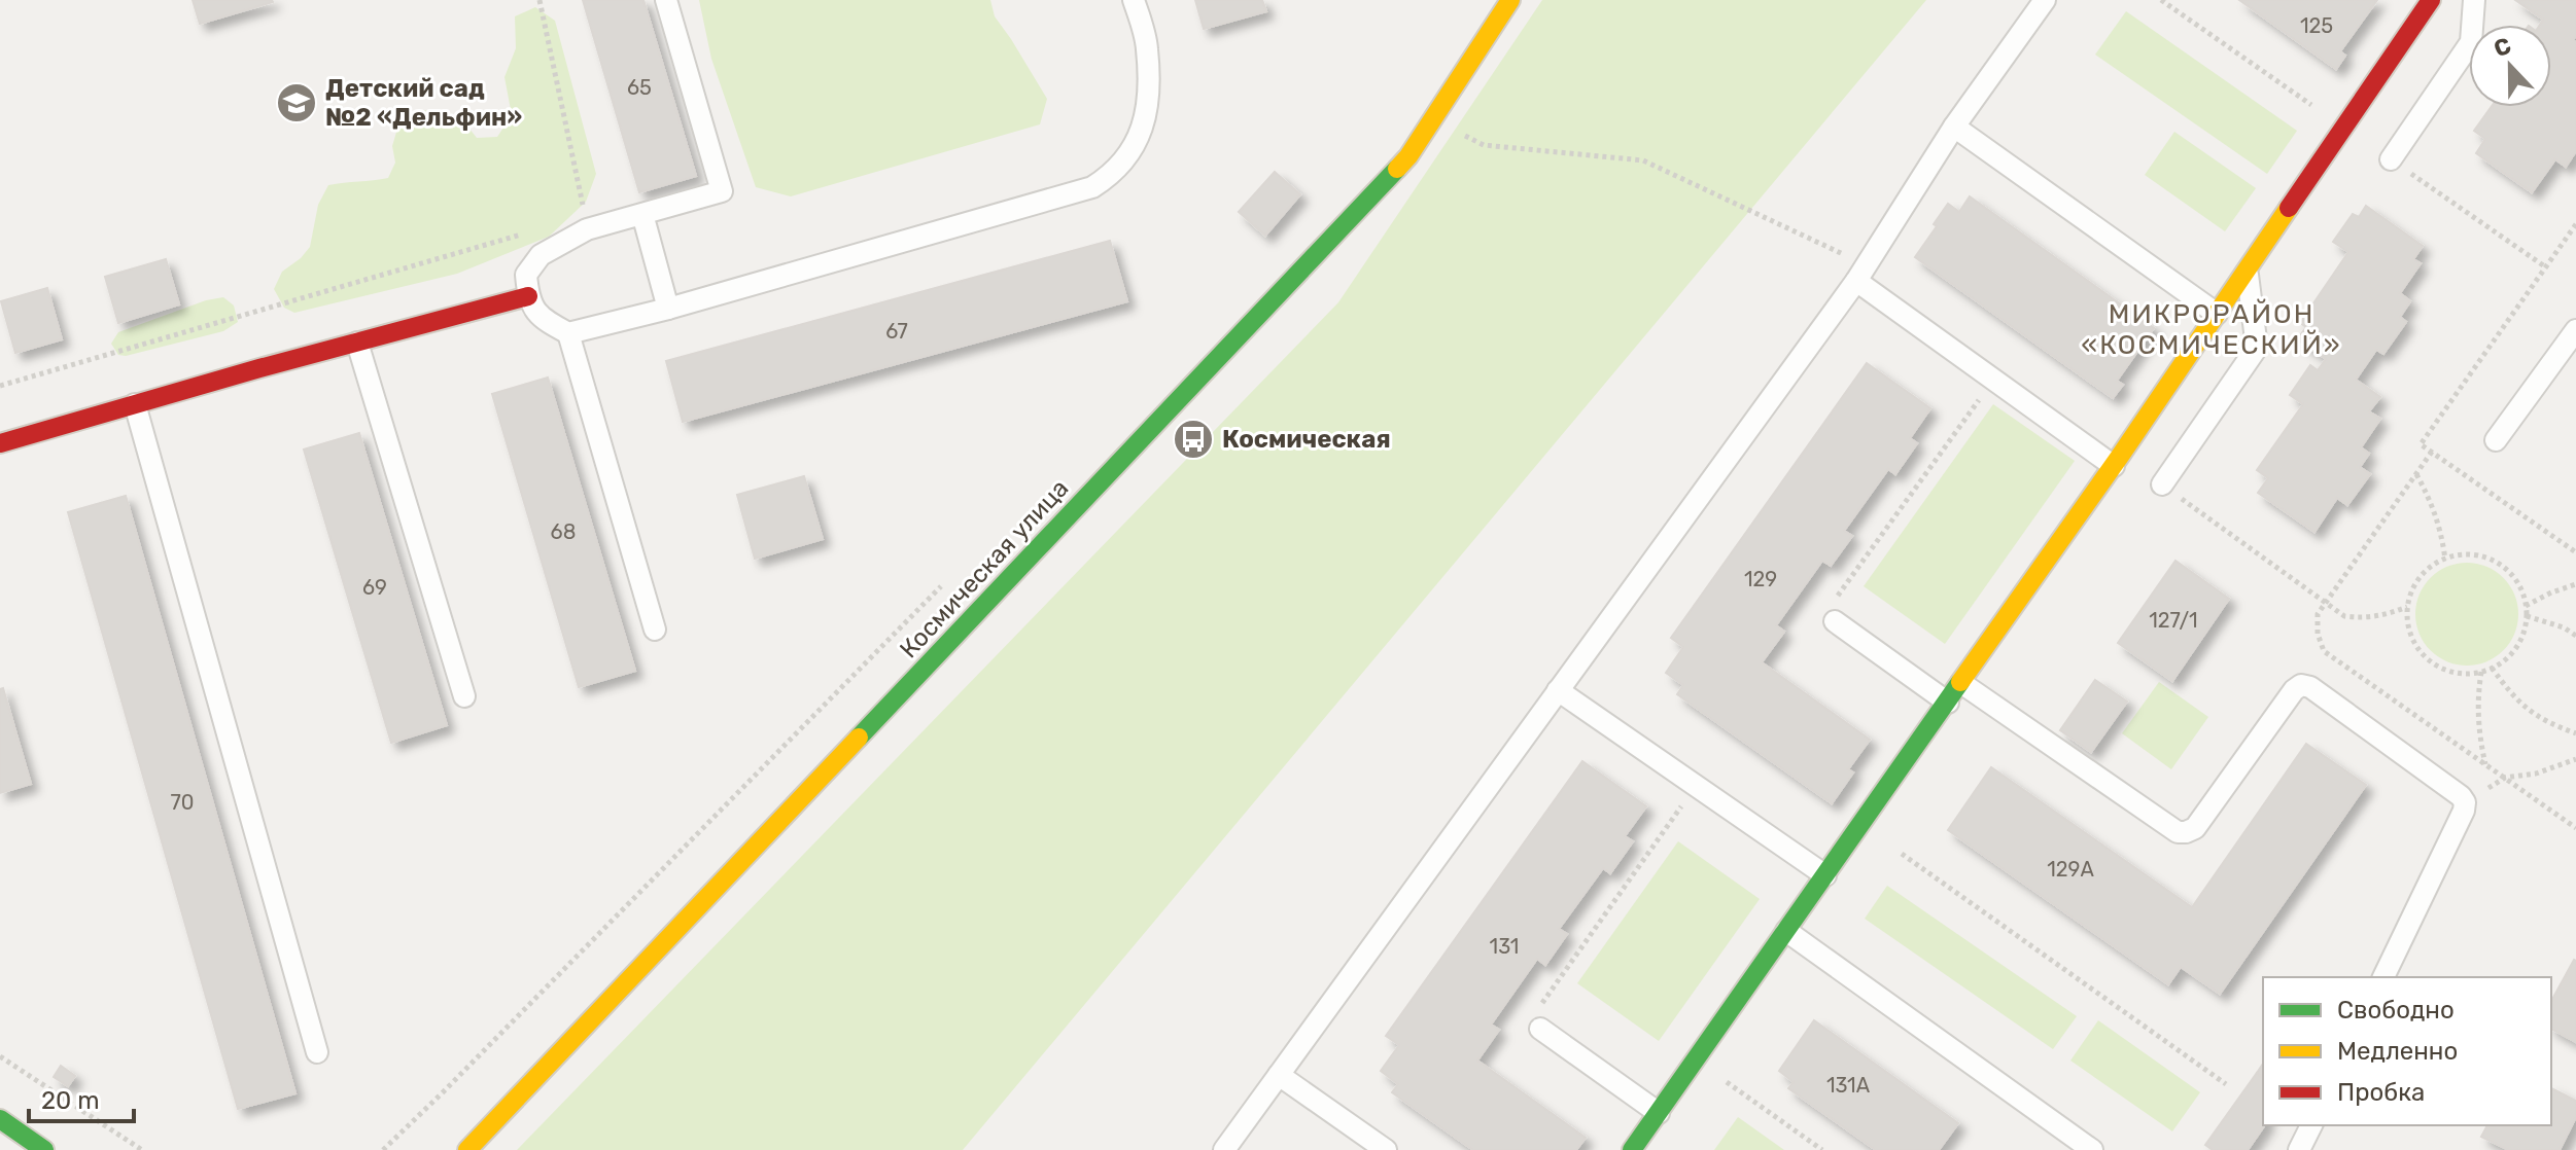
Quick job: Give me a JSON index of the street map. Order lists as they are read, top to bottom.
{
  "streets": {
    "street": ["Космическая улица"]
  },
  "districts": ["МИКРОРАЙОН «КОСМИЧЕСКИЙ»"],
  "places": {
    "school or university": ["Детский сад №2 «Дельфин»"],
    "bus stop": ["Космическая"]
  },
  "house_numbers": [
    "125",
    "65",
    "67",
    "68",
    "129",
    "69",
    "127/1",
    "70",
    "129А",
    "131",
    "131А"
  ],
  "legend": ["Свободно", "Медленно", "Пробка"],
  "scale_bar": "20 m",
  "north": "top"
}
